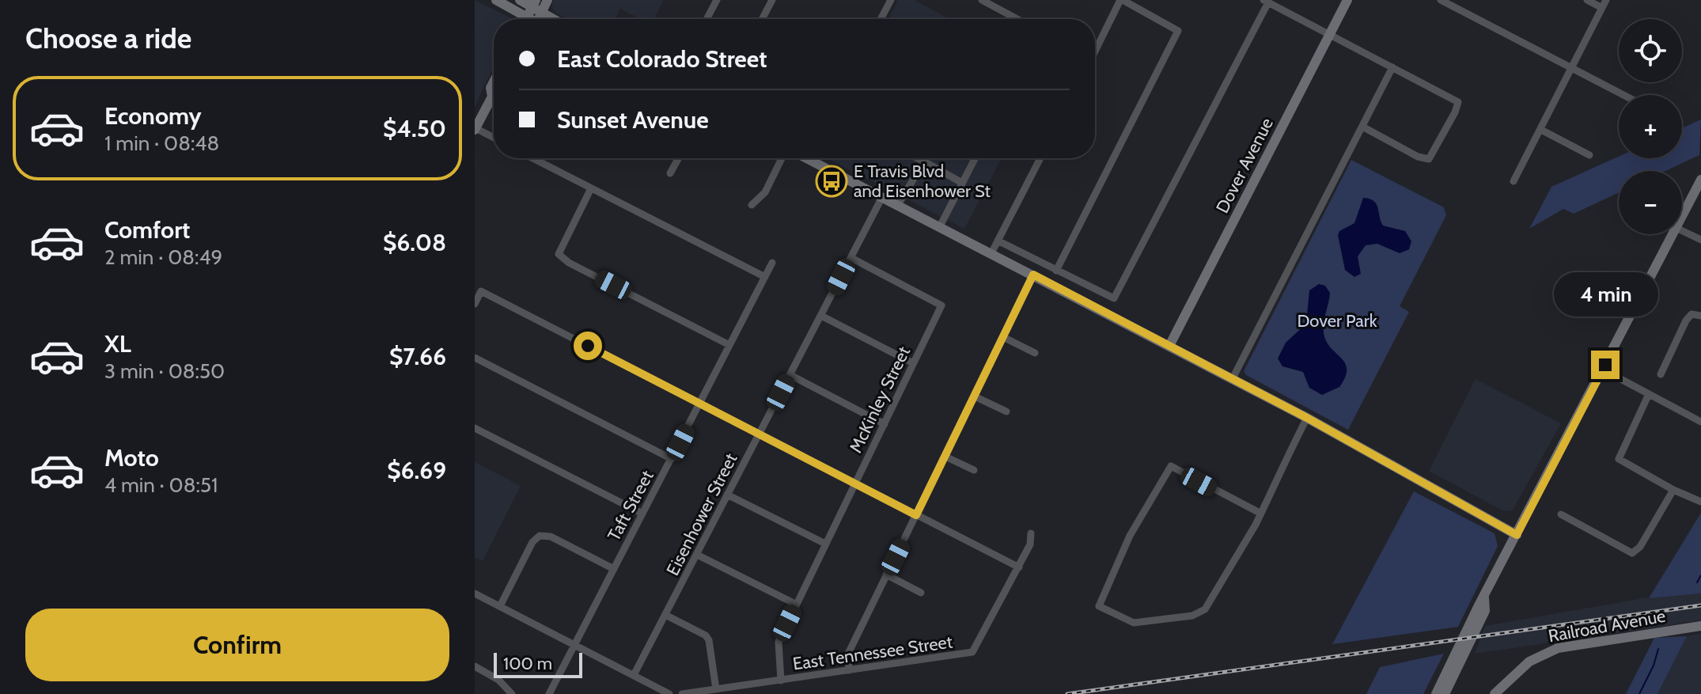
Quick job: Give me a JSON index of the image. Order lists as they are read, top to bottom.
{
  "streets": {
    "main road": ["Dover Avenue", "Railroad Avenue"],
    "street": [
      "McKinley Street",
      "Taft Street",
      "Eisenhower Street",
      "East Tennessee Street"
    ]
  },
  "crossings": [
    ["McKinley Street", "Eisenhower Street"],
    ["McKinley Street", "East Tennessee Street"]
  ],
  "parks": ["Dover Park"],
  "places": {
    "bus stop": ["E Travis Blvd and Eisenhower St"]
  },
  "scale_bar": "100 m",
  "page": {
    "heading": "Choose a ride",
    "map_buttons": ["+", "−"],
    "banner": ["East Colorado Street", "Sunset Avenue"],
    "list": [
      {
        "name": "Economy",
        "note": "1 min · 08:48",
        "value": "$4.50"
      },
      {
        "name": "Comfort",
        "note": "2 min · 08:49",
        "value": "$6.08"
      },
      {
        "name": "XL",
        "note": "3 min · 08:50",
        "value": "$7.66"
      },
      {
        "name": "Moto",
        "note": "4 min · 08:51",
        "value": "$6.69"
      }
    ],
    "bubble": "4 min",
    "buttons": "Confirm",
    "scale": "100 m"
  }
}
